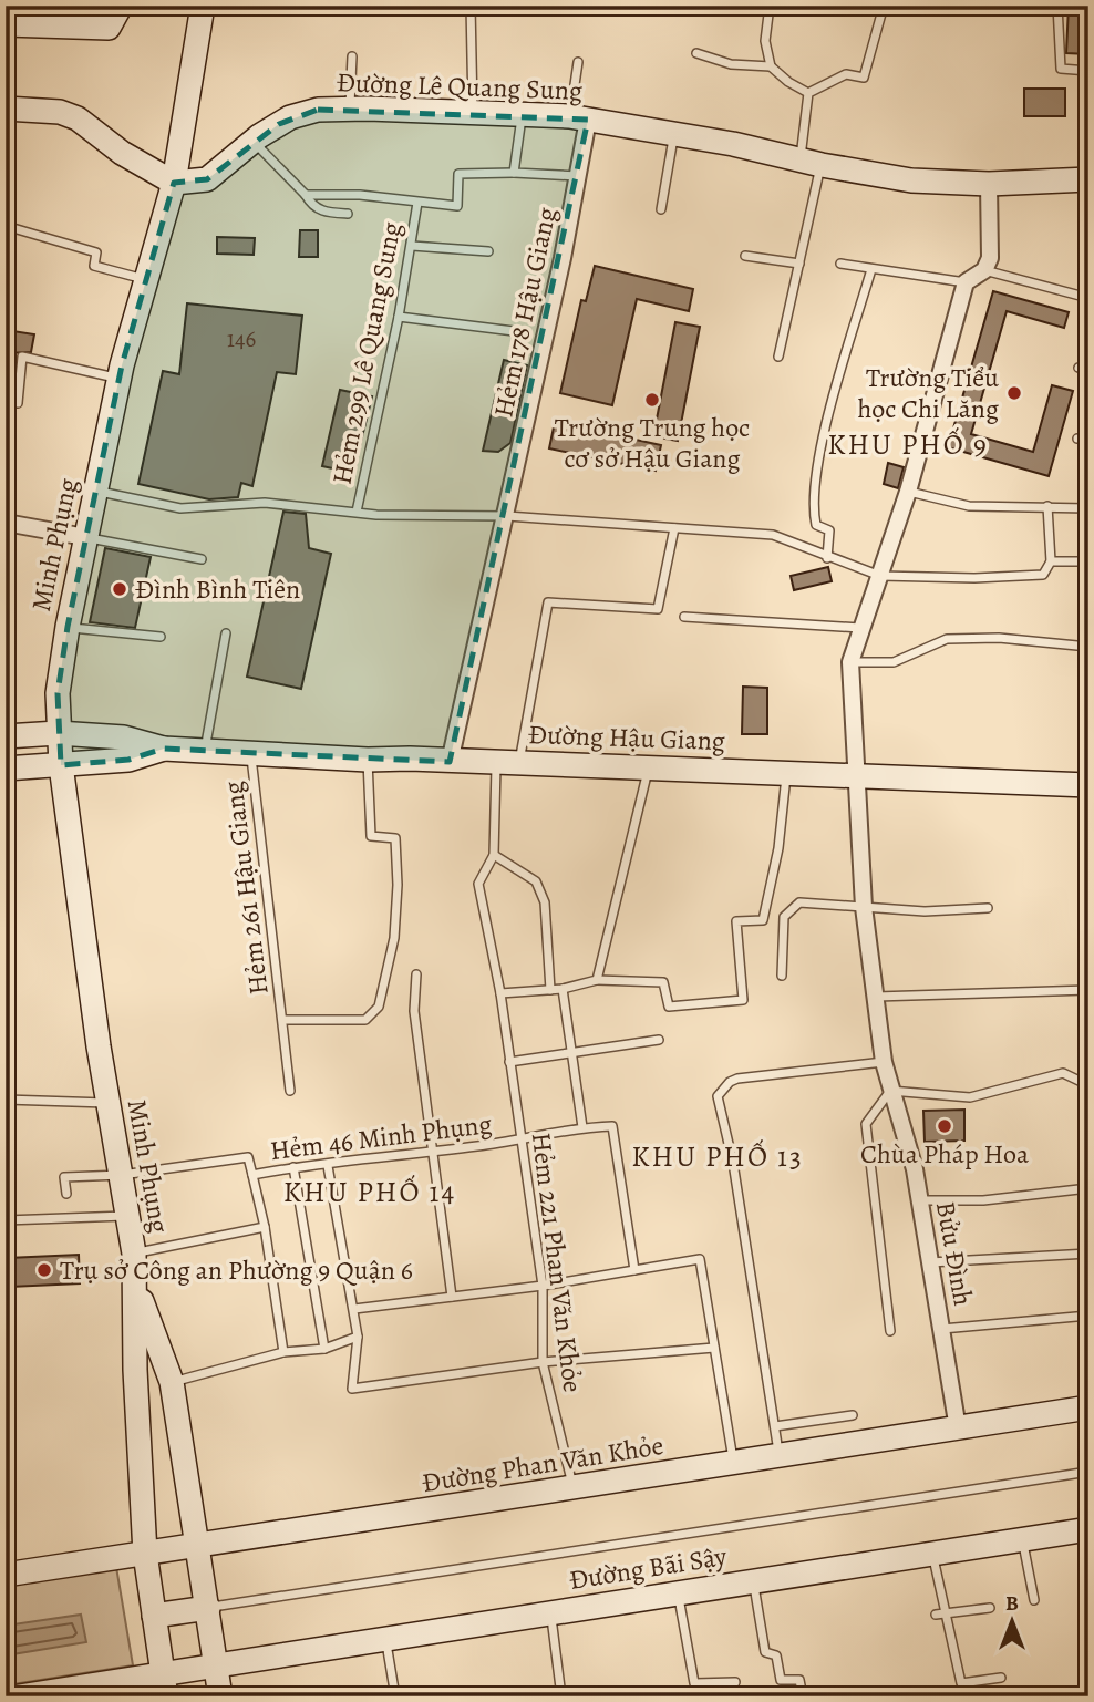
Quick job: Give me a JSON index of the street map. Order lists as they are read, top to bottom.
{
  "streets": {
    "main road": [
      "Đường Lê Quang Sung",
      "Minh Phụng",
      "Đường Hậu Giang",
      "Đường Phan Văn Khỏe",
      "Đường Bãi Sậy"
    ],
    "street": ["Hẻm 178 Hậu Giang", "Bửu Đình"],
    "lane": [
      "Hẻm 299 Lê Quang Sung",
      "Hẻm 261 Hậu Giang",
      "Hẻm 46 Minh Phụng",
      "Hẻm 221 Phan Văn Khỏe"
    ]
  },
  "crossings": [
    ["Đường Lê Quang Sung", "Hẻm 178 Hậu Giang"],
    ["Đường Lê Quang Sung", "Minh Phụng"],
    ["Hẻm 178 Hậu Giang", "Đường Hậu Giang"],
    ["Minh Phụng", "Đường Hậu Giang"],
    ["Minh Phụng", "Hẻm 46 Minh Phụng"],
    ["Minh Phụng", "Đường Phan Văn Khỏe"],
    ["Minh Phụng", "Đường Bãi Sậy"],
    ["Đường Hậu Giang", "Hẻm 261 Hậu Giang"],
    ["Đường Hậu Giang", "Bửu Đình"],
    ["Hẻm 46 Minh Phụng", "Hẻm 221 Phan Văn Khỏe"],
    ["Bửu Đình", "Đường Phan Văn Khỏe"],
    ["Hẻm 221 Phan Văn Khỏe", "Đường Phan Văn Khỏe"]
  ],
  "districts": ["KHU PHỐ 9", "KHU PHỐ 13", "KHU PHỐ 14"],
  "places": [
    "Trường Tiểu học Chi Lăng",
    "Trường Trung học cơ sở Hậu Giang",
    "Đình Bình Tiên",
    "Chùa Pháp Hoa",
    "Trụ sở Công an Phường 9 Quận 6"
  ],
  "house_numbers": ["146"],
  "north": "top"
}
